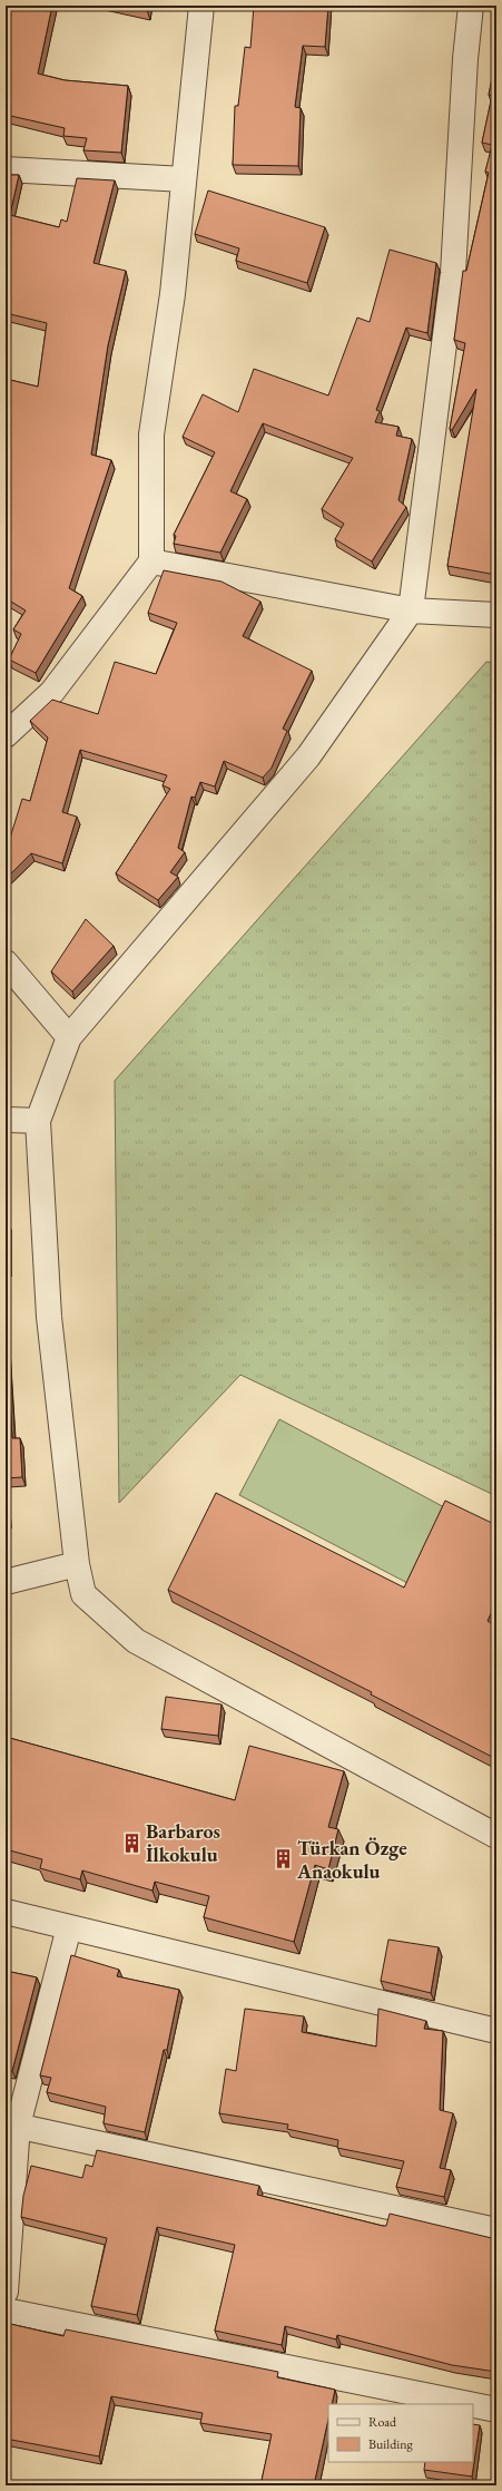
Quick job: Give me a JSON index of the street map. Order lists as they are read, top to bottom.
{
  "places": {
    "building": ["Barbaros İlkokulu", "Türkan Özge Anaokulu"]
  },
  "legend": ["Road", "Building"]
}
